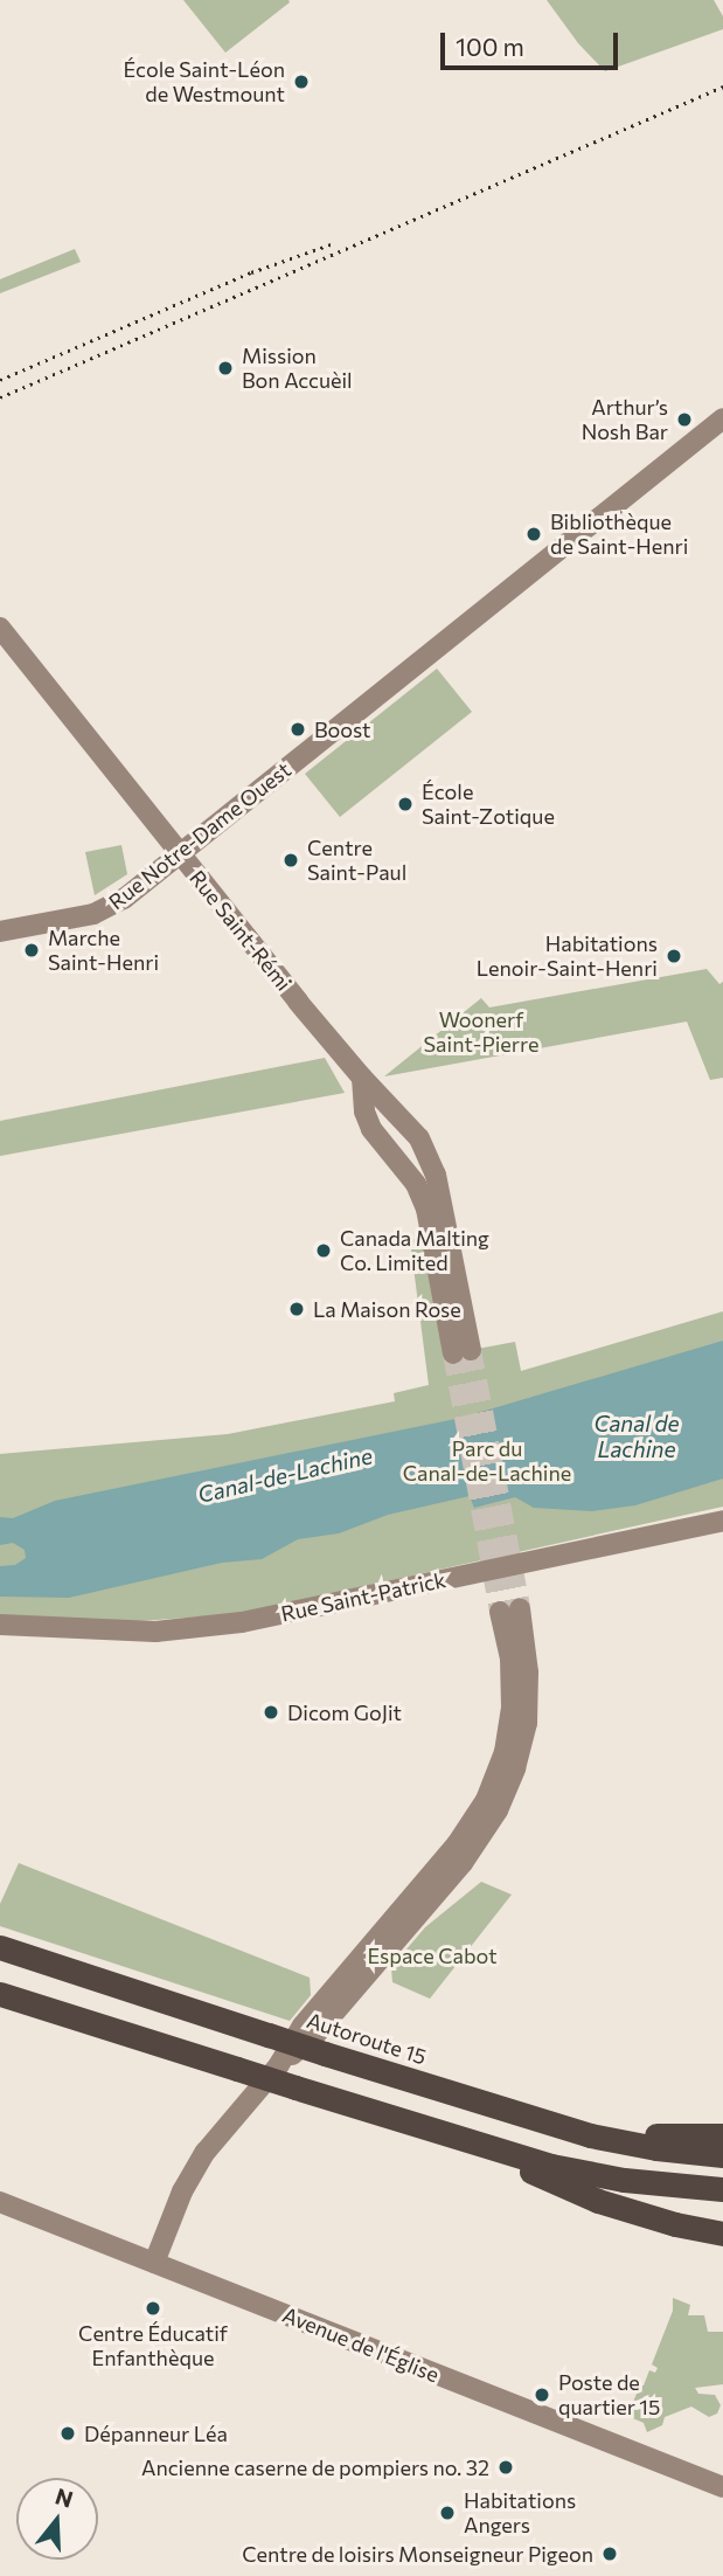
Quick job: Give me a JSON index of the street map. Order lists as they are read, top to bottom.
{
  "streets": {
    "highway": ["Autoroute 15"],
    "main road": [
      "Rue Notre-Dame Ouest",
      "Rue Saint-Rémi",
      "Rue Saint-Patrick",
      "Avenue de l'Église"
    ]
  },
  "crossings": [
    ["Rue Notre-Dame Ouest", "Rue Saint-Rémi"]
  ],
  "water": ["Canal de Lachine", "Canal-de-Lachine"],
  "parks": ["Woonerf Saint-Pierre", "Parc du Canal-de-Lachine", "Espace Cabot"],
  "places": [
    "École Saint-Léon de Westmount",
    "Mission Bon Accuèil",
    "Arthur’s Nosh Bar",
    "Bibliothèque de Saint-Henri",
    "Boost",
    "École Saint-Zotique",
    "Centre Saint-Paul",
    "Marche Saint-Henri",
    "Habitations Lenoir-Saint-Henri",
    "Canada Malting Co. Limited",
    "La Maison Rose",
    "Dicom GoJit",
    "Centre Éducatif Enfanthèque",
    "Poste de quartier 15",
    "Dépanneur Léa",
    "Ancienne caserne de pompiers no. 32",
    "Habitations Angers",
    "Centre de loisirs Monseigneur Pigeon"
  ],
  "scale_bar": "100 m",
  "north": "top"
}
